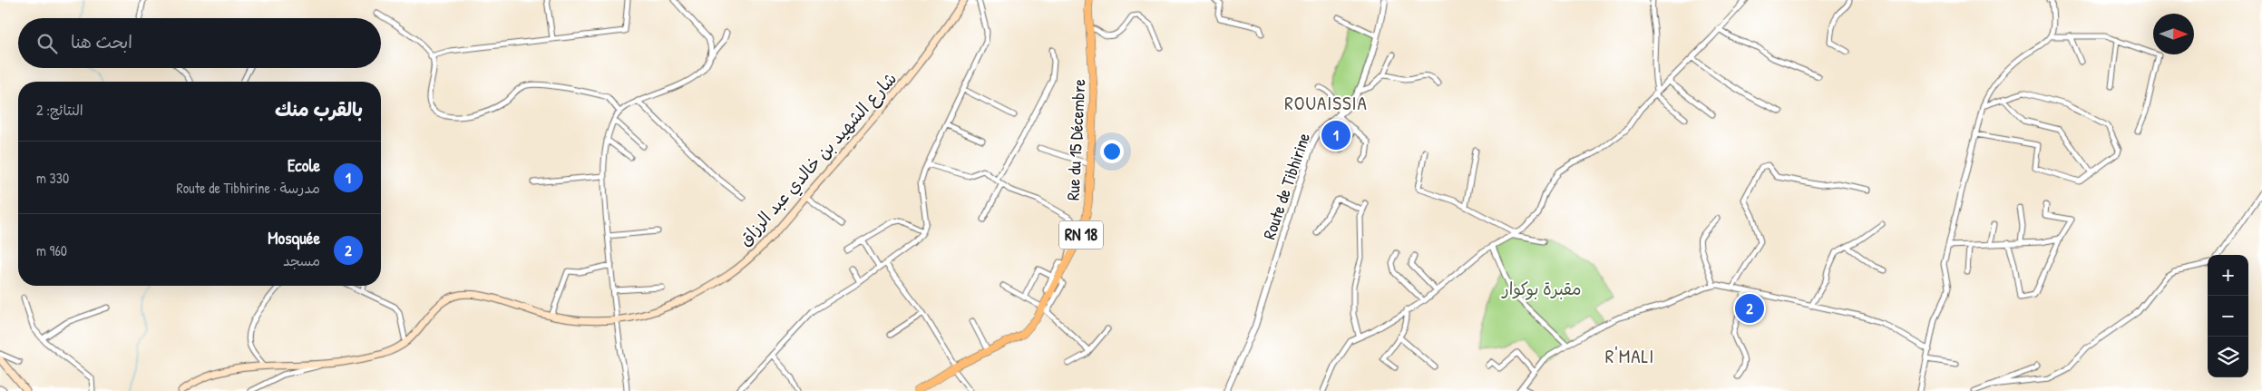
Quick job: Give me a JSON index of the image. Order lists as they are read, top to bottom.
{
  "streets": {
    "main road": ["Rue du 15 Décembre", "شارع الشهيد بن خالدي عبد الرزاق", "RN 18"],
    "street": ["Route de Tibhirine"]
  },
  "districts": ["ROUAISSIA", "R'MALI"],
  "parks": ["مقبرة بوكوار"],
  "north": "right",
  "page": {
    "search": "ابحث هنا",
    "heading": ["بالقرب منك", "النتائج: 2"],
    "pins": ["1", "2"],
    "list": [
      {
        "mark": "1",
        "name": "Ecole",
        "note": "مدرسة · Route de Tibhirine",
        "value": "330 m"
      },
      {
        "mark": "2",
        "name": "Mosquée",
        "note": "مسجد",
        "value": "960 m"
      }
    ],
    "map_buttons": ["+", "−"]
  }
}
